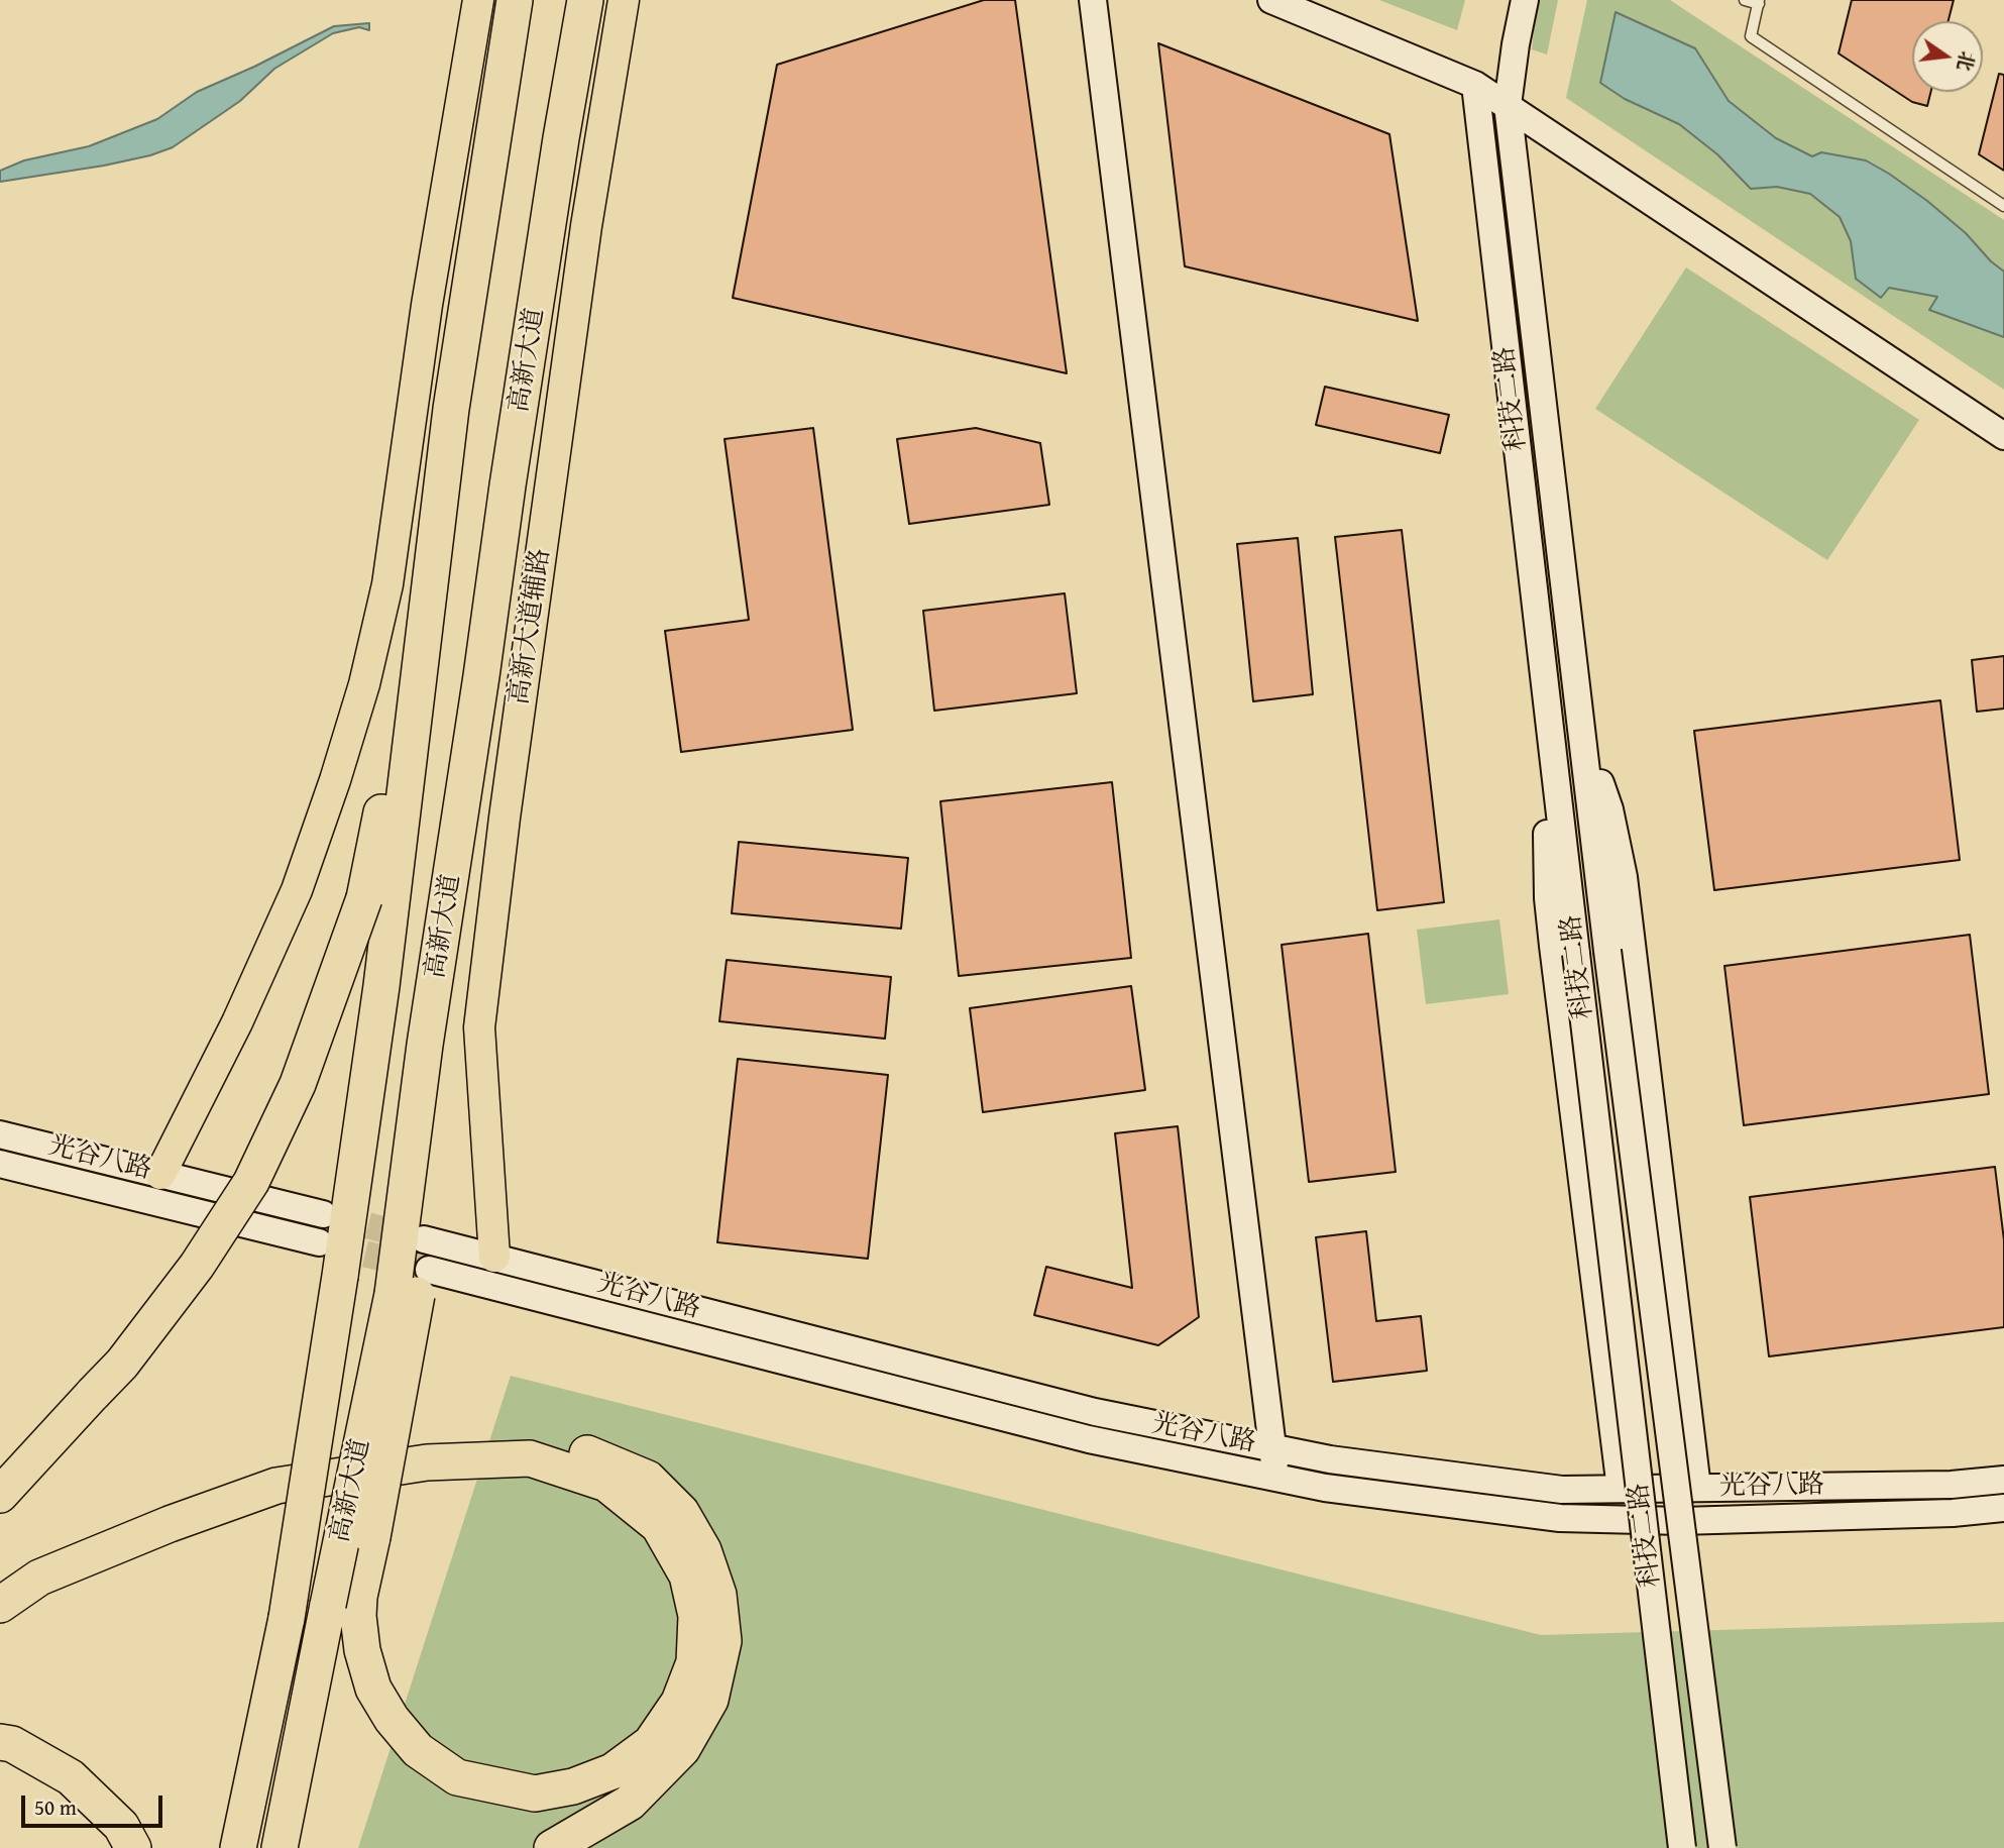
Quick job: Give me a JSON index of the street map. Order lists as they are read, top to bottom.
{
  "streets": {
    "highway": ["高新大道"],
    "main road": ["高新大道辅路"],
    "street": ["科技二路", "光谷八路"]
  },
  "crossings": [
    ["高新大道", "光谷八路"],
    ["高新大道辅路", "光谷八路"]
  ],
  "scale_bar": "50 m",
  "north": "right"
}
